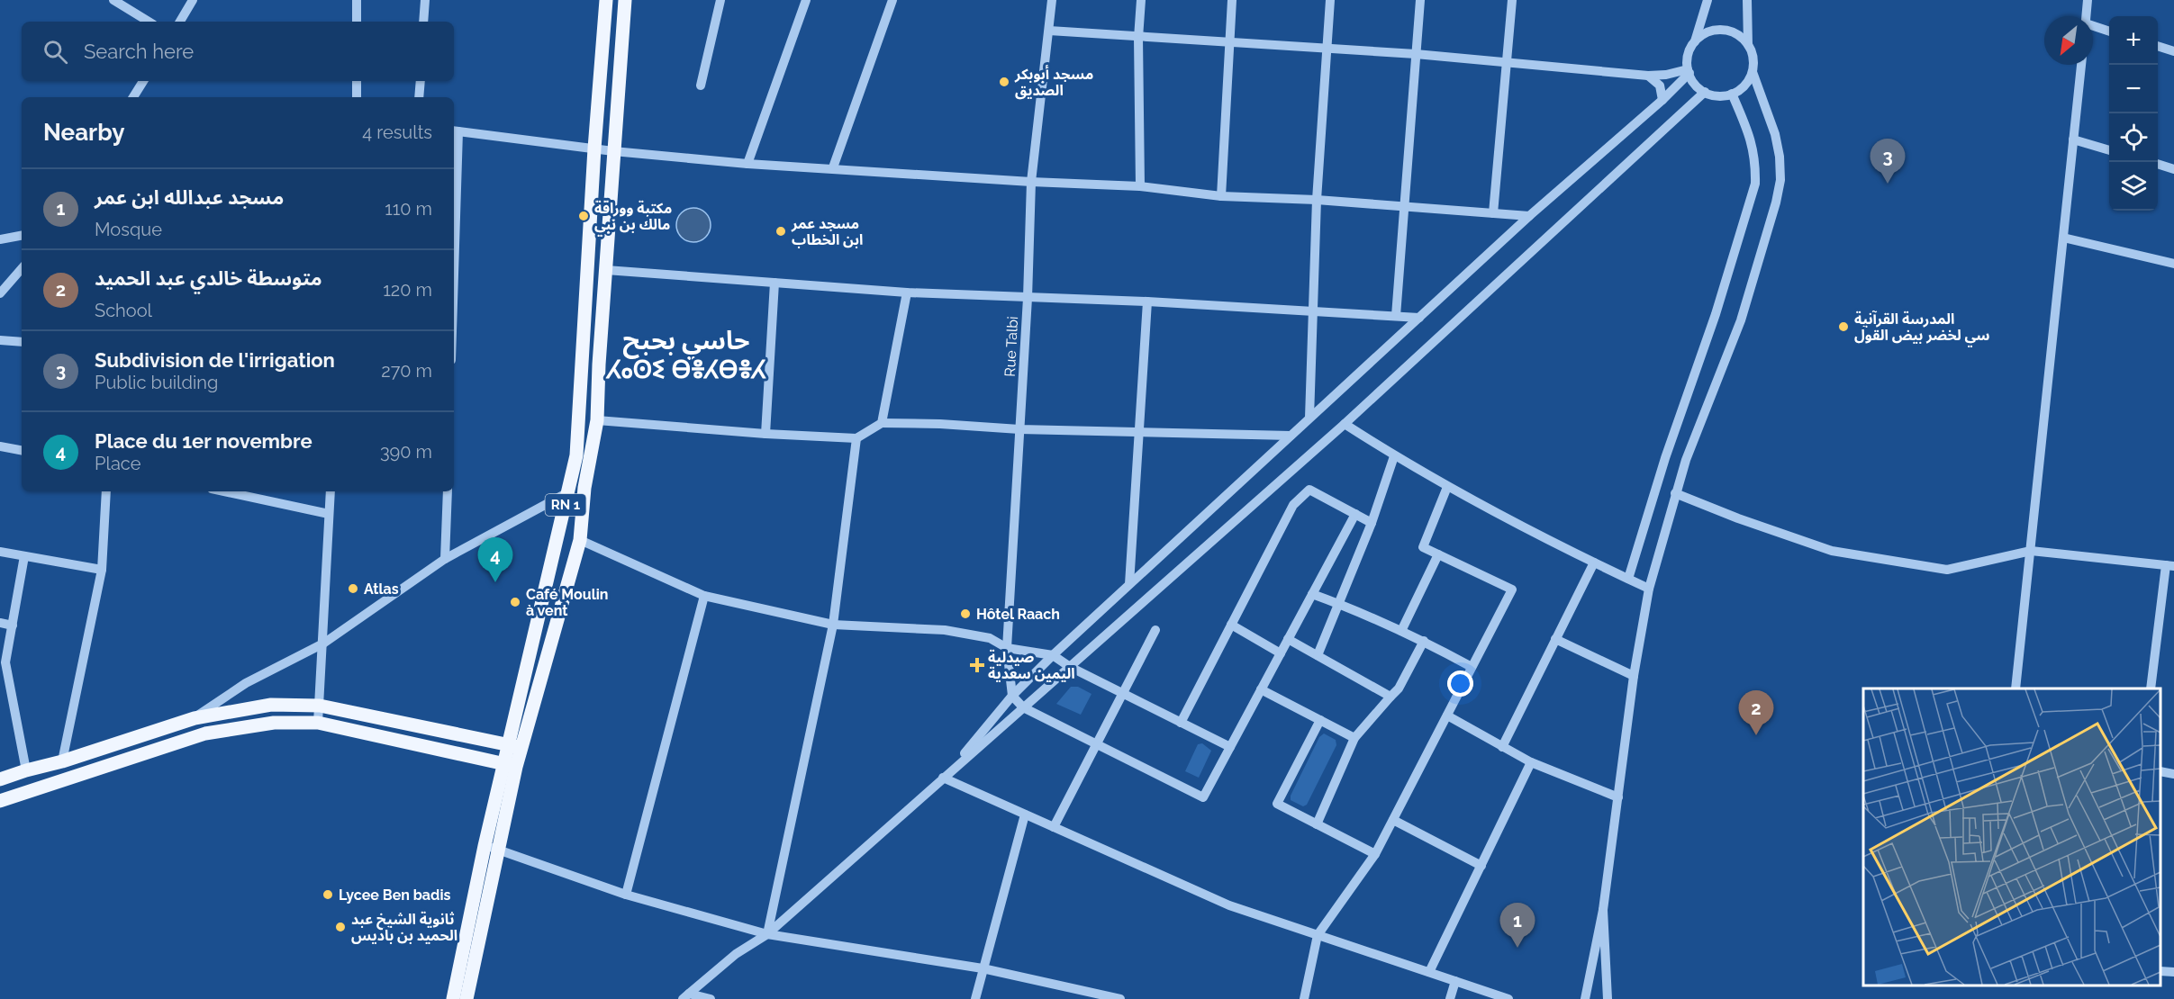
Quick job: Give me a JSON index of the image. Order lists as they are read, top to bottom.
{
  "streets": {
    "main road": ["RN 1"],
    "street": ["Rue Talbi"]
  },
  "districts": ["حاسي بحبح ⵃⴰⵙⵉ ⴱⴻⵃⴱⴻⵃ"],
  "places": {
    "other": [
      "مسجد أبوبكر الصديق",
      "مكتبة ووراقة مالك بن نبي",
      "مسجد عمر ابن الخطاب",
      "المدرسة القرآنية سي لخضر بيض القول",
      "Atlas",
      "Café Moulin à vent",
      "Hôtel Raach",
      "Lycee Ben badis",
      "ثانوية الشيخ عبد الحميد بن باديس"
    ],
    "health": ["صيدلية اليمين سعدية"]
  },
  "north": "bottom left",
  "page": {
    "map_buttons": ["+", "−"],
    "search": "Search here",
    "heading": ["Nearby", "4 results"],
    "pins": [
      "3",
      "4",
      "2",
      "1"
    ],
    "list": [
      {
        "mark": "1",
        "name": "مسجد عبدالله ابن عمر",
        "note": "Mosque",
        "value": "110 m"
      },
      {
        "mark": "2",
        "name": "متوسطة خالدي عبد الحميد",
        "note": "School",
        "value": "120 m"
      },
      {
        "mark": "3",
        "name": "Subdivision de l'irrigation",
        "note": "Public building",
        "value": "270 m"
      },
      {
        "mark": "4",
        "name": "Place du 1er novembre",
        "note": "Place",
        "value": "390 m"
      }
    ]
  }
}
